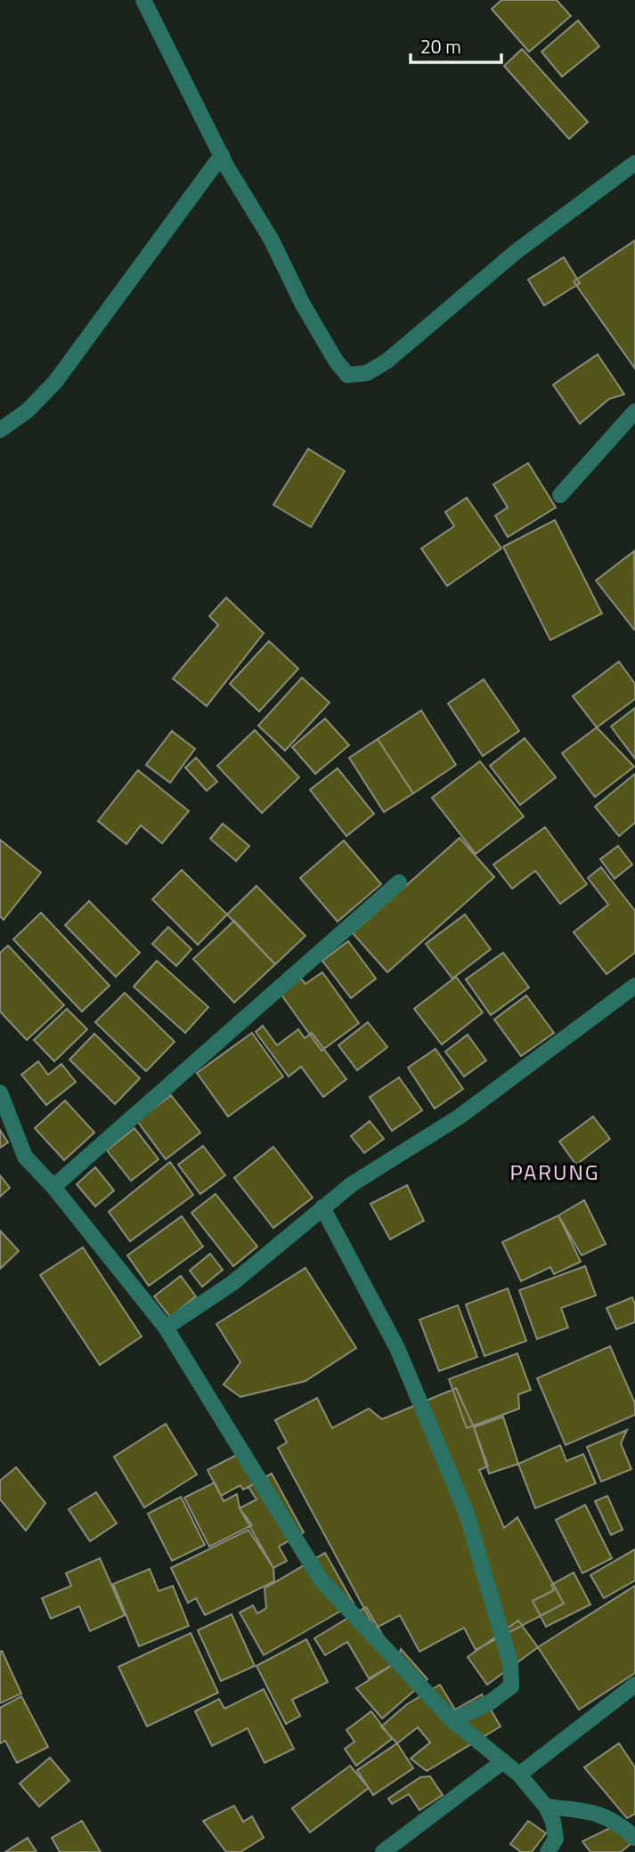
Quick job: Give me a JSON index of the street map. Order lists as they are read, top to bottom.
{
  "districts": ["PARUNG"],
  "scale_bar": "20 m"
}
